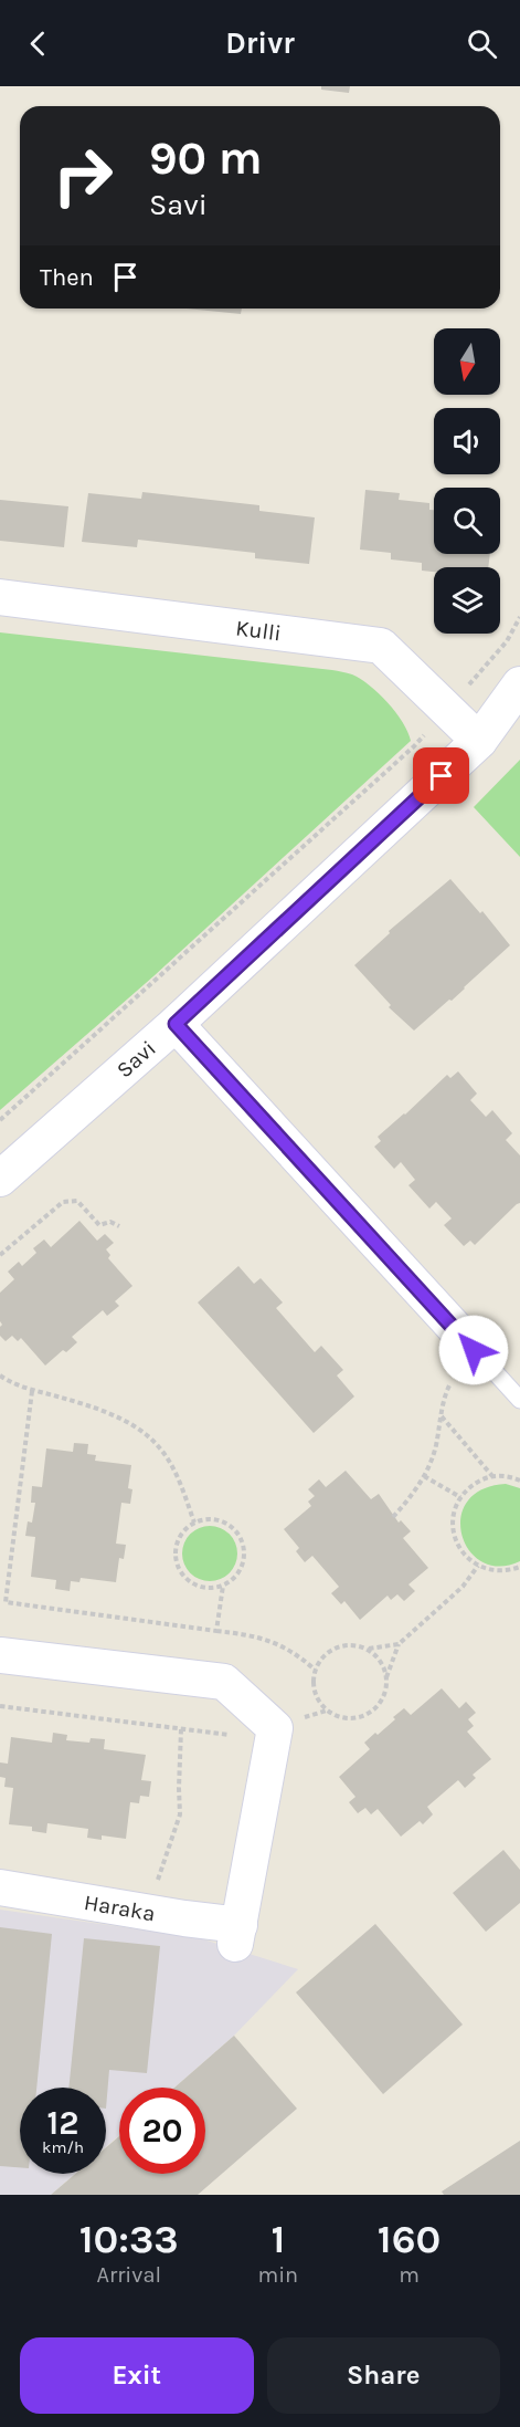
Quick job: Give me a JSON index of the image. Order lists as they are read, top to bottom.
{
  "streets": {
    "street": ["Kulli", "Savi", "Haraka"]
  },
  "crossings": [
    ["Kulli", "Savi"]
  ],
  "north": "bottom",
  "page": {
    "header": "Drivr",
    "turn": ["90 m", "Savi"],
    "then": "Then",
    "speed": "12 km/h",
    "limit": "20",
    "eta": [
      "10:33",
      "Arrival",
      "1",
      "min",
      "160",
      "m"
    ],
    "buttons": ["Exit", "Share"]
  }
}
